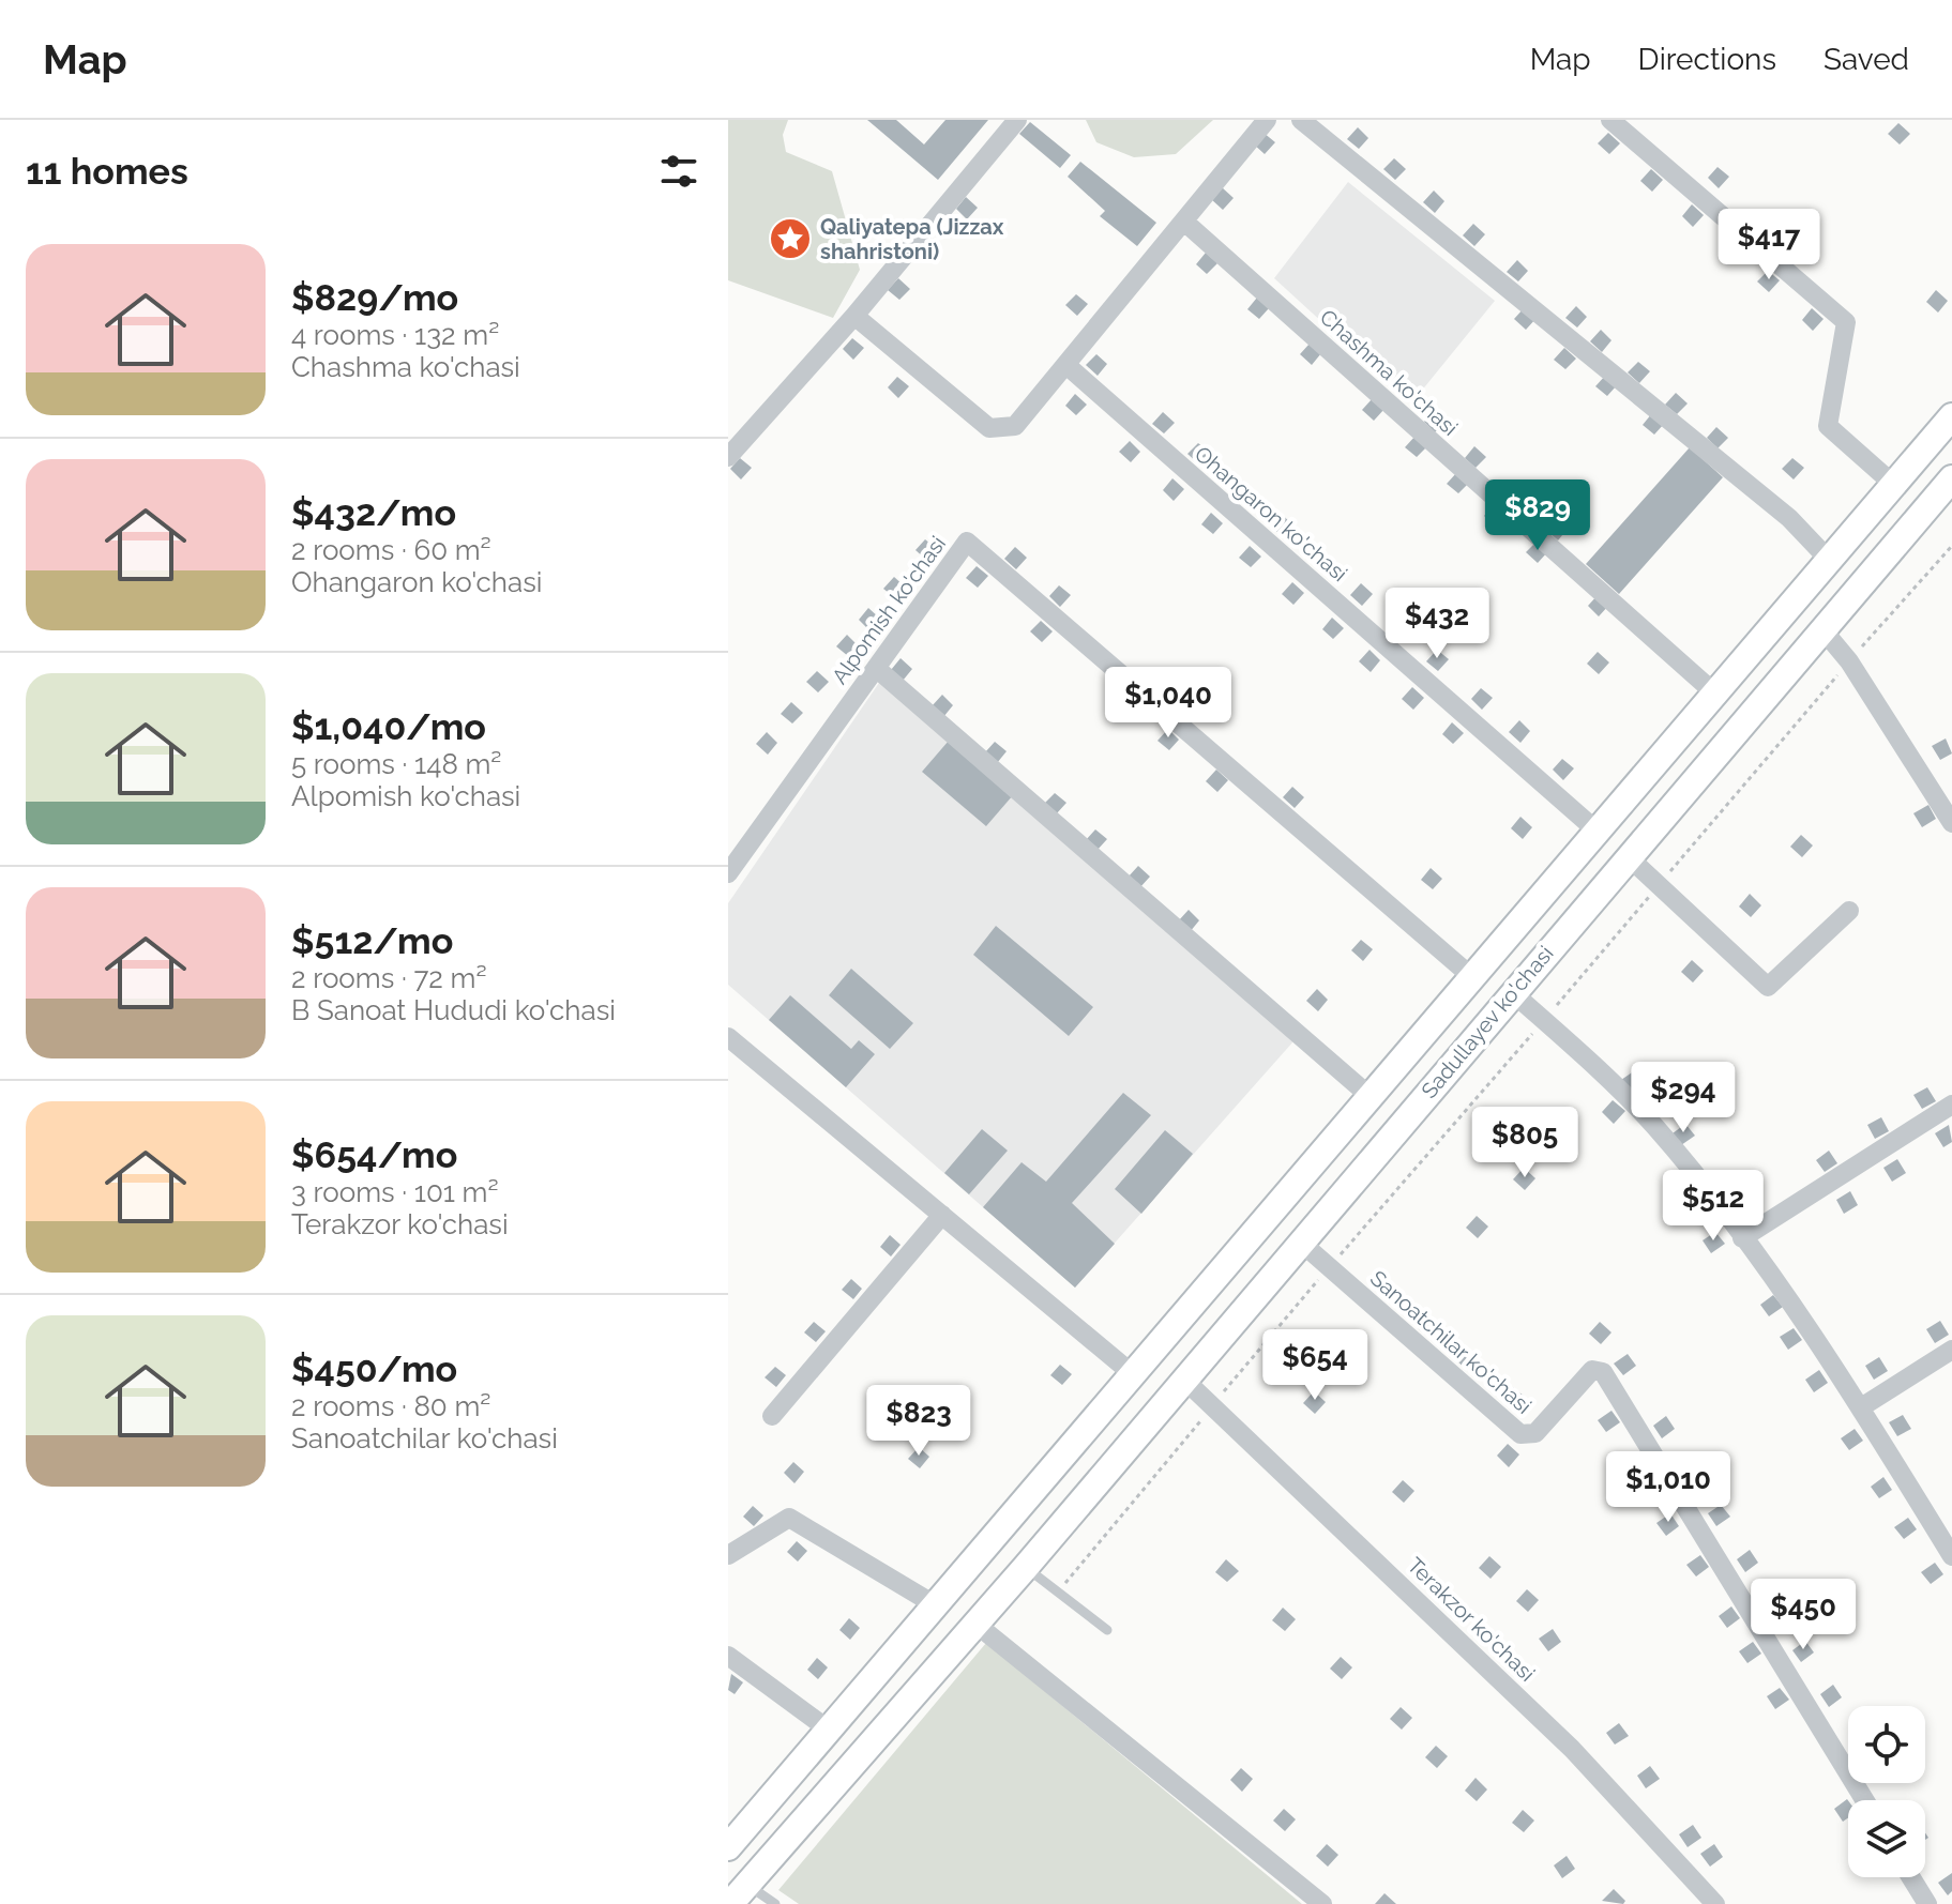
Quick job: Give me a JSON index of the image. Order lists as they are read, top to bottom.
{
  "streets": {
    "main road": ["Sadullayev ko'chasi"],
    "street": [
      "Chashma ko'chasi",
      "Ohangaron ko'chasi",
      "Alpomish ko'chasi",
      "Sanoatchilar ko'chasi",
      "Terakzor ko'chasi"
    ]
  },
  "crossings": [
    ["Chashma ko'chasi", "Sadullayev ko'chasi"],
    ["Ohangaron ko'chasi", "Sadullayev ko'chasi"],
    ["Alpomish ko'chasi", "Sadullayev ko'chasi"],
    ["Sadullayev ko'chasi", "Sanoatchilar ko'chasi"],
    ["Sadullayev ko'chasi", "Terakzor ko'chasi"]
  ],
  "places": {
    "place": ["Qaliyatepa (Jizzax shahristoni)"]
  },
  "page": {
    "header": "Map",
    "nav": ["Map", "Directions", "Saved"],
    "heading": "11 homes",
    "price": [
      "$417",
      "$829",
      "$432",
      "$1,040",
      "$294",
      "$805",
      "$512",
      "$654",
      "$823",
      "$1,010",
      "$450"
    ],
    "list": [
      {
        "name": "$829/mo",
        "note": "4 rooms · 132 m² · Chashma ko'chasi"
      },
      {
        "name": "$432/mo",
        "note": "2 rooms · 60 m² · Ohangaron ko'chasi"
      },
      {
        "name": "$1,040/mo",
        "note": "5 rooms · 148 m² · Alpomish ko'chasi"
      },
      {
        "name": "$512/mo",
        "note": "2 rooms · 72 m² · B Sanoat Hududi ko'chasi"
      },
      {
        "name": "$654/mo",
        "note": "3 rooms · 101 m² · Terakzor ko'chasi"
      },
      {
        "name": "$450/mo",
        "note": "2 rooms · 80 m² · Sanoatchilar ko'chasi"
      }
    ]
  }
}
